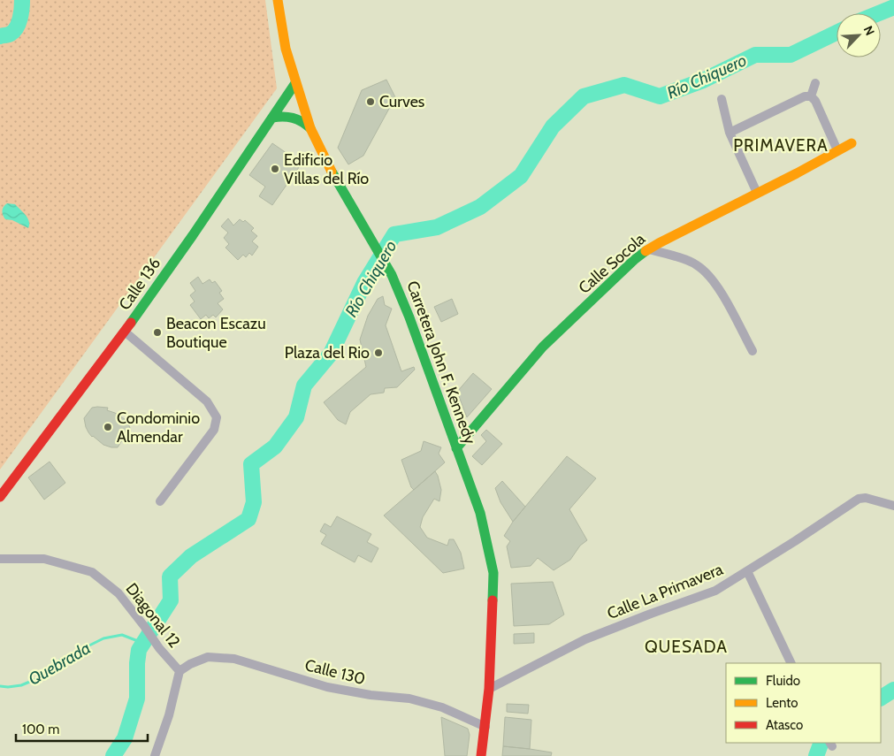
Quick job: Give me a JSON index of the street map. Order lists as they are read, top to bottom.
{
  "streets": {
    "street": [
      "Calle Socola",
      "Calle 136",
      "Carretera John F. Kennedy",
      "Calle La Primavera",
      "Diagonal 12",
      "Calle 130"
    ]
  },
  "crossings": [
    ["Calle Socola", "Carretera John F. Kennedy"],
    ["Calle 136", "Carretera John F. Kennedy"],
    ["Carretera John F. Kennedy", "Calle La Primavera"],
    ["Carretera John F. Kennedy", "Calle 130"],
    ["Diagonal 12", "Calle 130"]
  ],
  "districts": ["PRIMAVERA", "QUESADA"],
  "water": ["Río Chiquero", "Quebrada"],
  "places": [
    "Curves",
    "Edificio Villas del Río",
    "Beacon Escazu Boutique",
    "Plaza del Rio",
    "Condominio Almendar"
  ],
  "legend": ["Fluido", "Lento", "Atasco"],
  "scale_bar": "100 m",
  "north": "top right"
}
